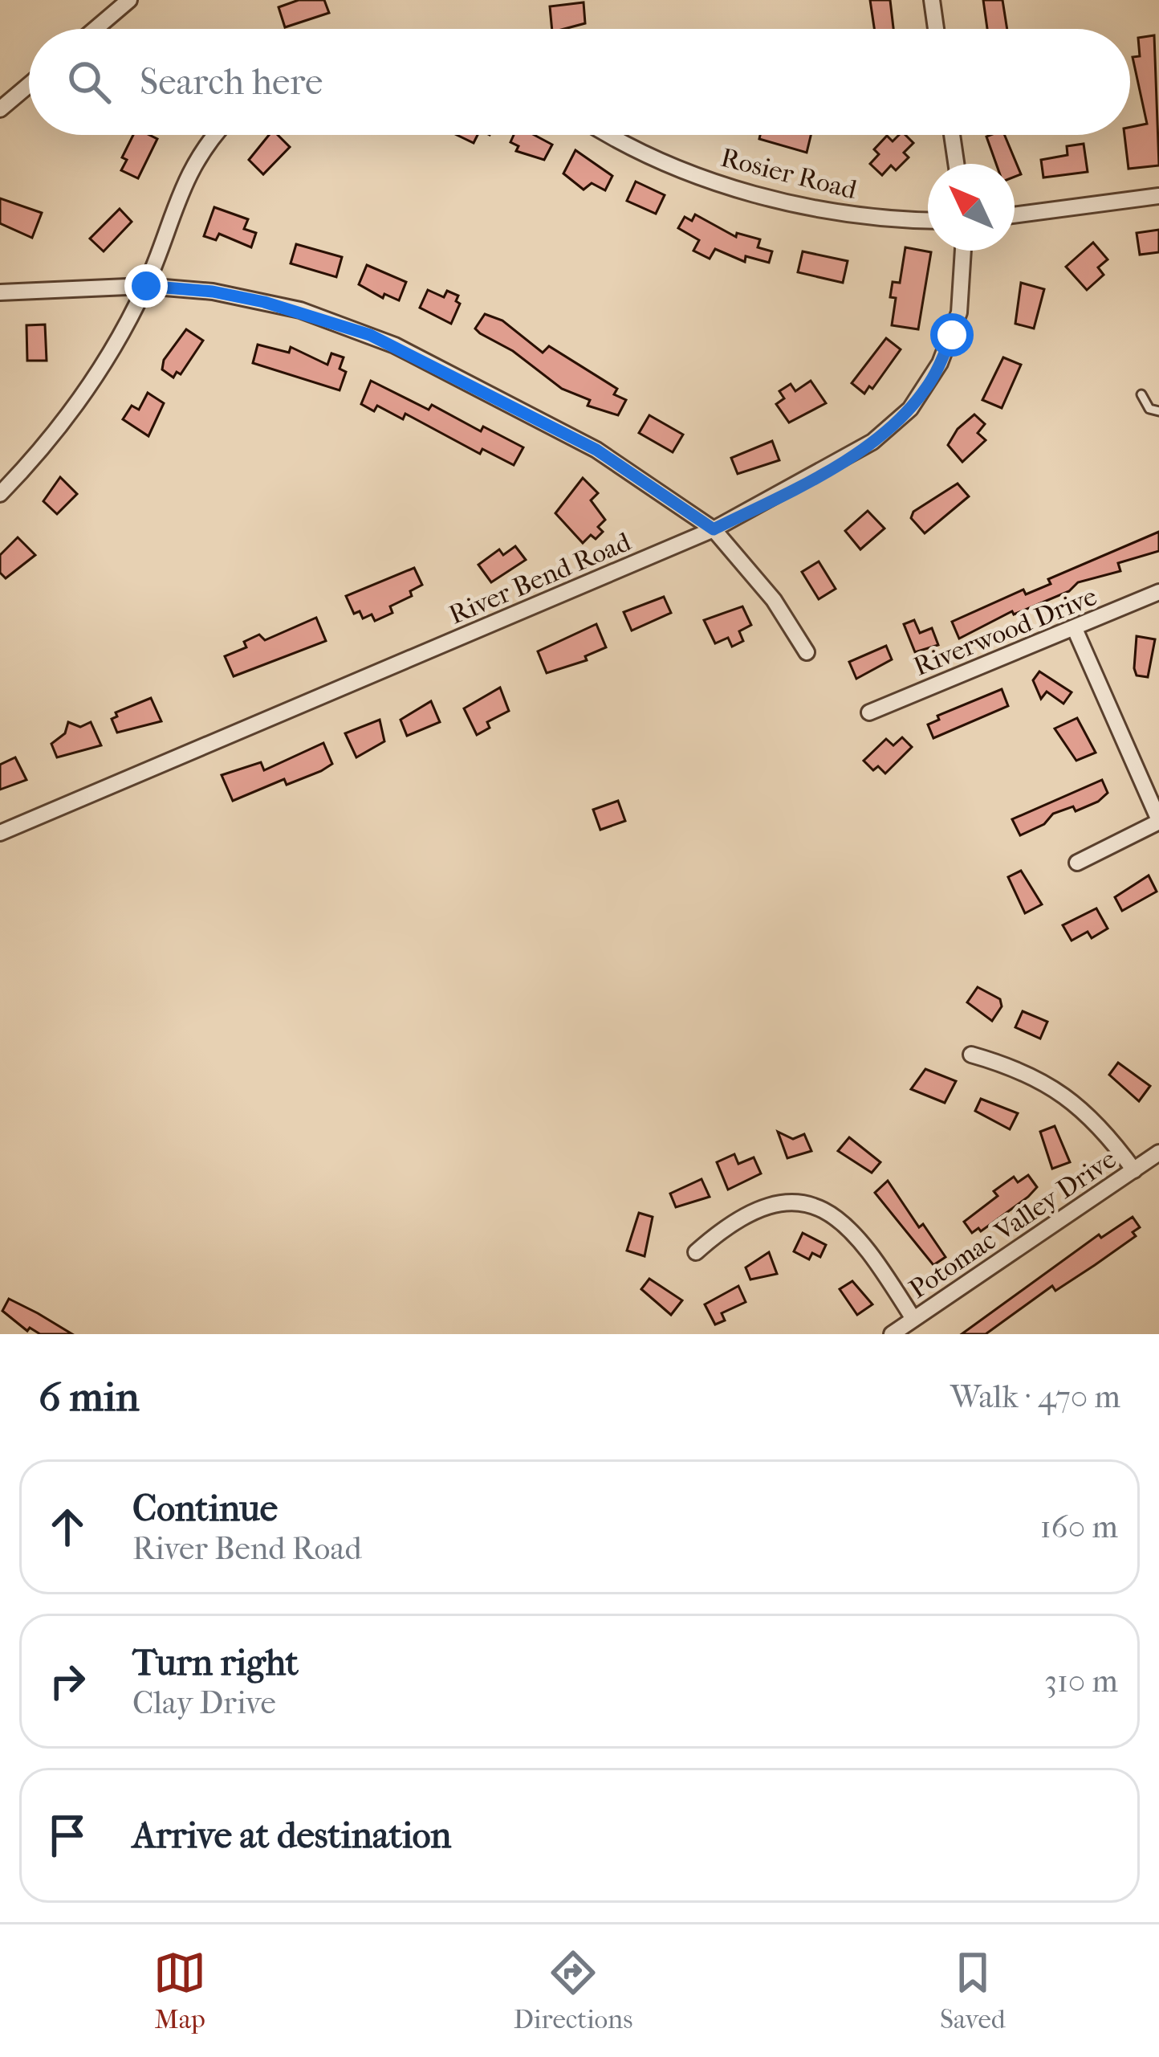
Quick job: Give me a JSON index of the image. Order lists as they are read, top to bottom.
{
  "streets": {
    "street": [
      "Rosier Road",
      "River Bend Road",
      "Riverwood Drive",
      "Potomac Valley Drive"
    ]
  },
  "north": "top left",
  "page": {
    "search": "Search here",
    "heading": ["6 min", "Walk · 470 m"],
    "list": [
      ["Continue", "River Bend Road", "160 m"],
      ["Turn right", "Clay Drive", "310 m"],
      "Arrive at destination"
    ],
    "nav": ["Map", "Directions", "Saved"]
  }
}
